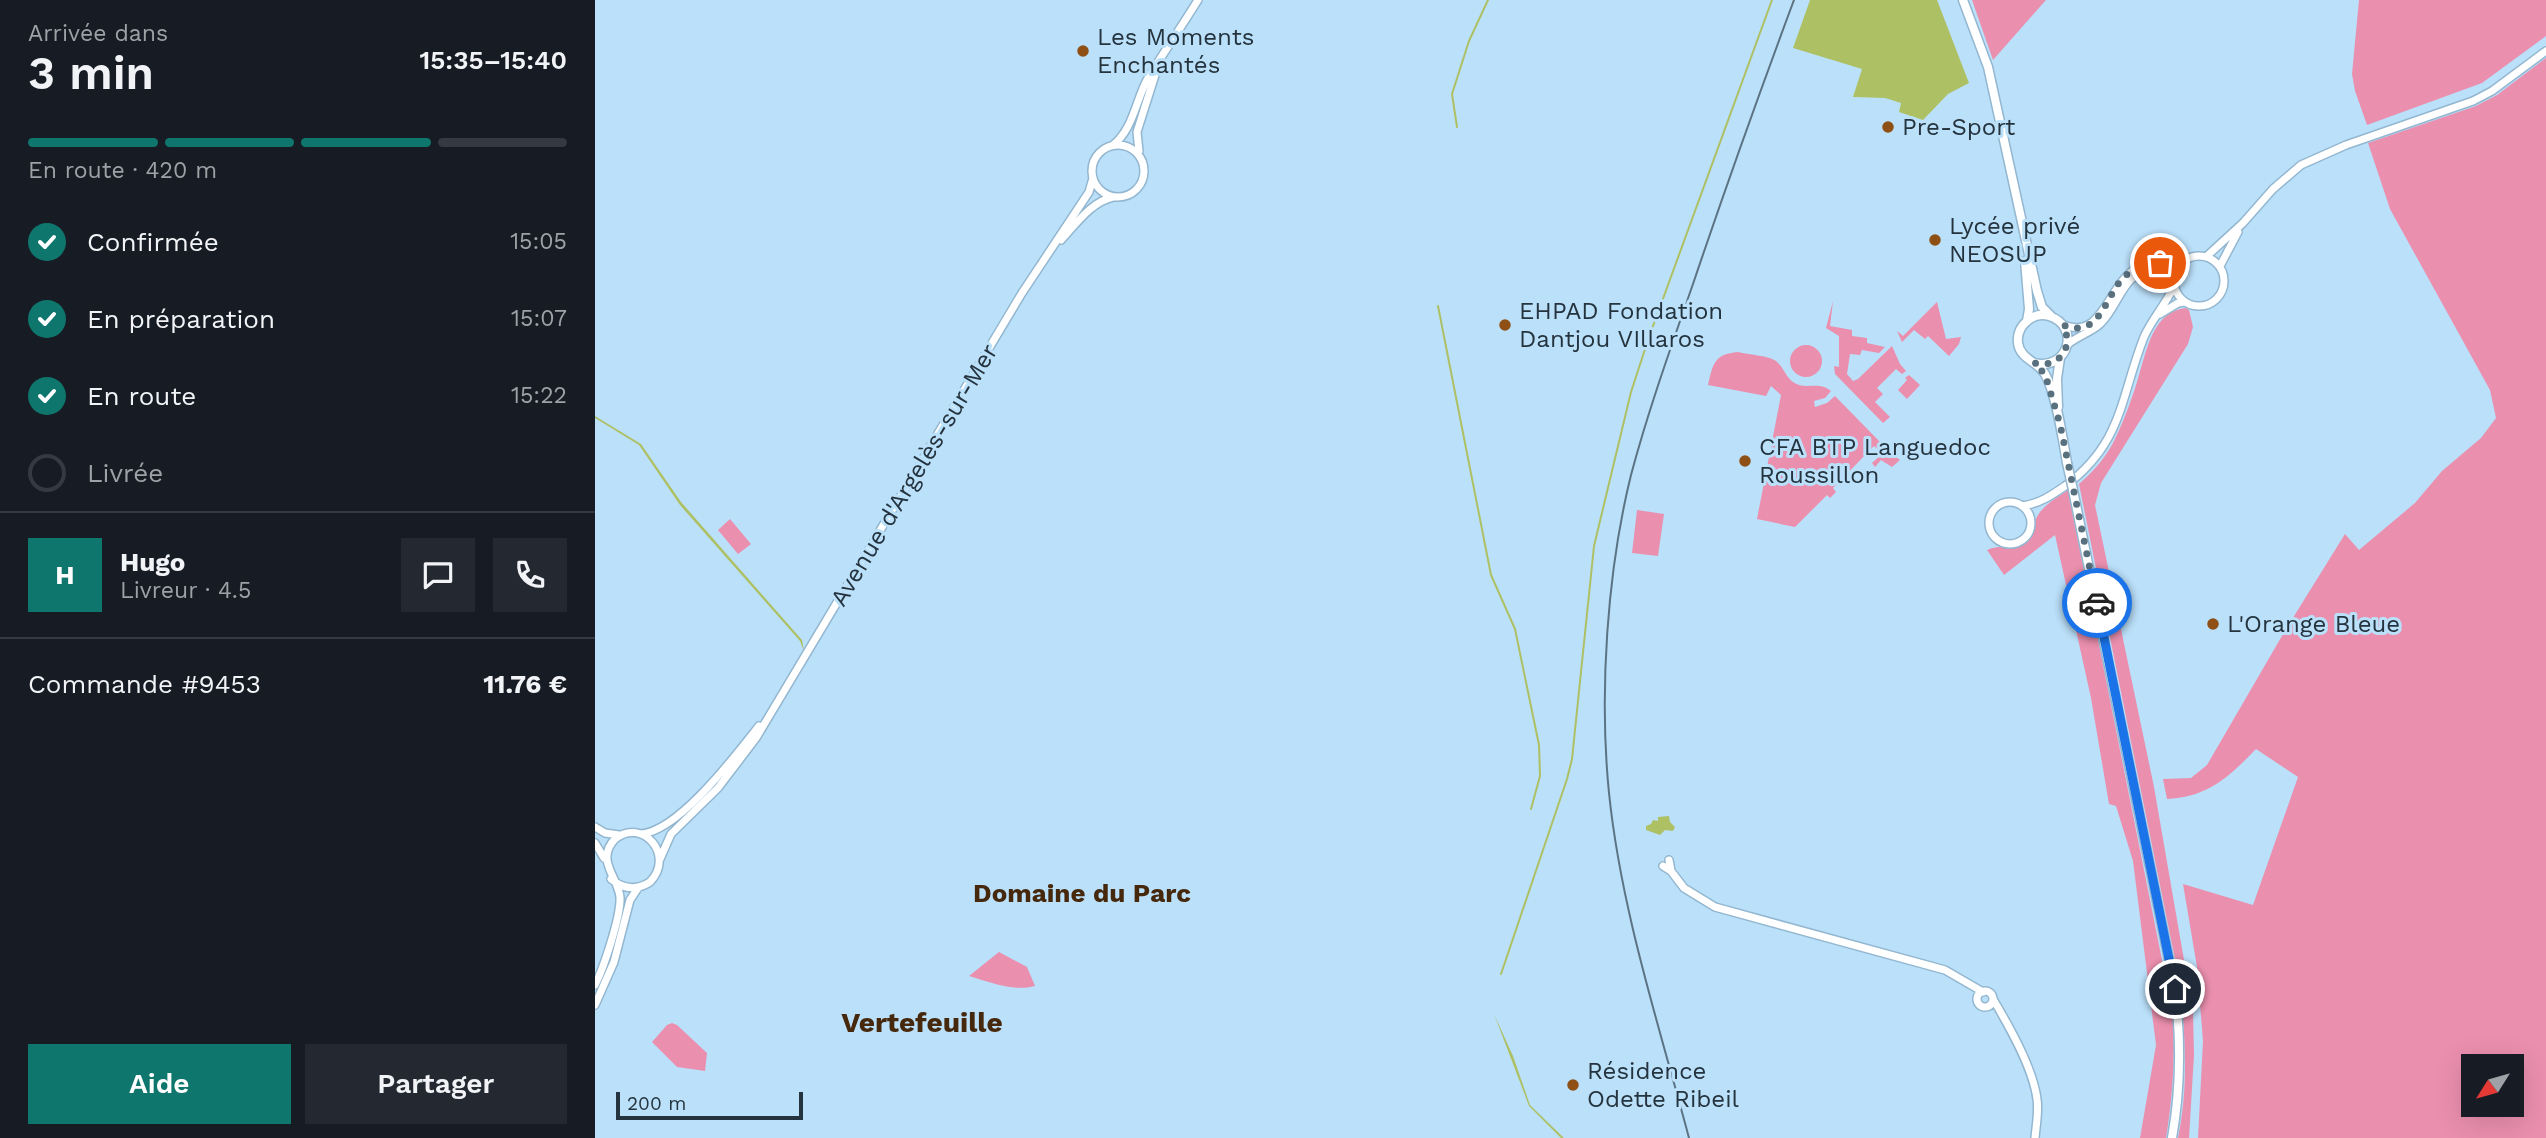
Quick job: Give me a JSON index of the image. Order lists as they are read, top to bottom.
{
  "streets": {
    "main road": ["Avenue d'Argelès-sur-Mer"]
  },
  "districts": ["Domaine du Parc", "Vertefeuille"],
  "places": [
    "Les Moments Enchantés",
    "Pre-Sport",
    "Lycée privé NEOSUP",
    "EHPAD Fondation Dantjou VIllaros",
    "CFA BTP Languedoc Roussillon",
    "L'Orange Bleue",
    "Résidence Odette Ribeil"
  ],
  "scale_bar": "200 m",
  "north": "bottom left",
  "page": {
    "heading": ["3 min", "Arrivée dans", "15:35–15:40"],
    "panel": [
      "Hugo",
      "Livreur · 4.5",
      "Commande #9453",
      "11.76 €"
    ],
    "bar": "En route · 420 m",
    "list": [
      ["Confirmée", "15:05"],
      ["En préparation", "15:07"],
      ["En route", "15:22"],
      "Livrée"
    ],
    "round": "H",
    "buttons": ["Aide", "Partager"],
    "scale": "200 m"
  }
}
